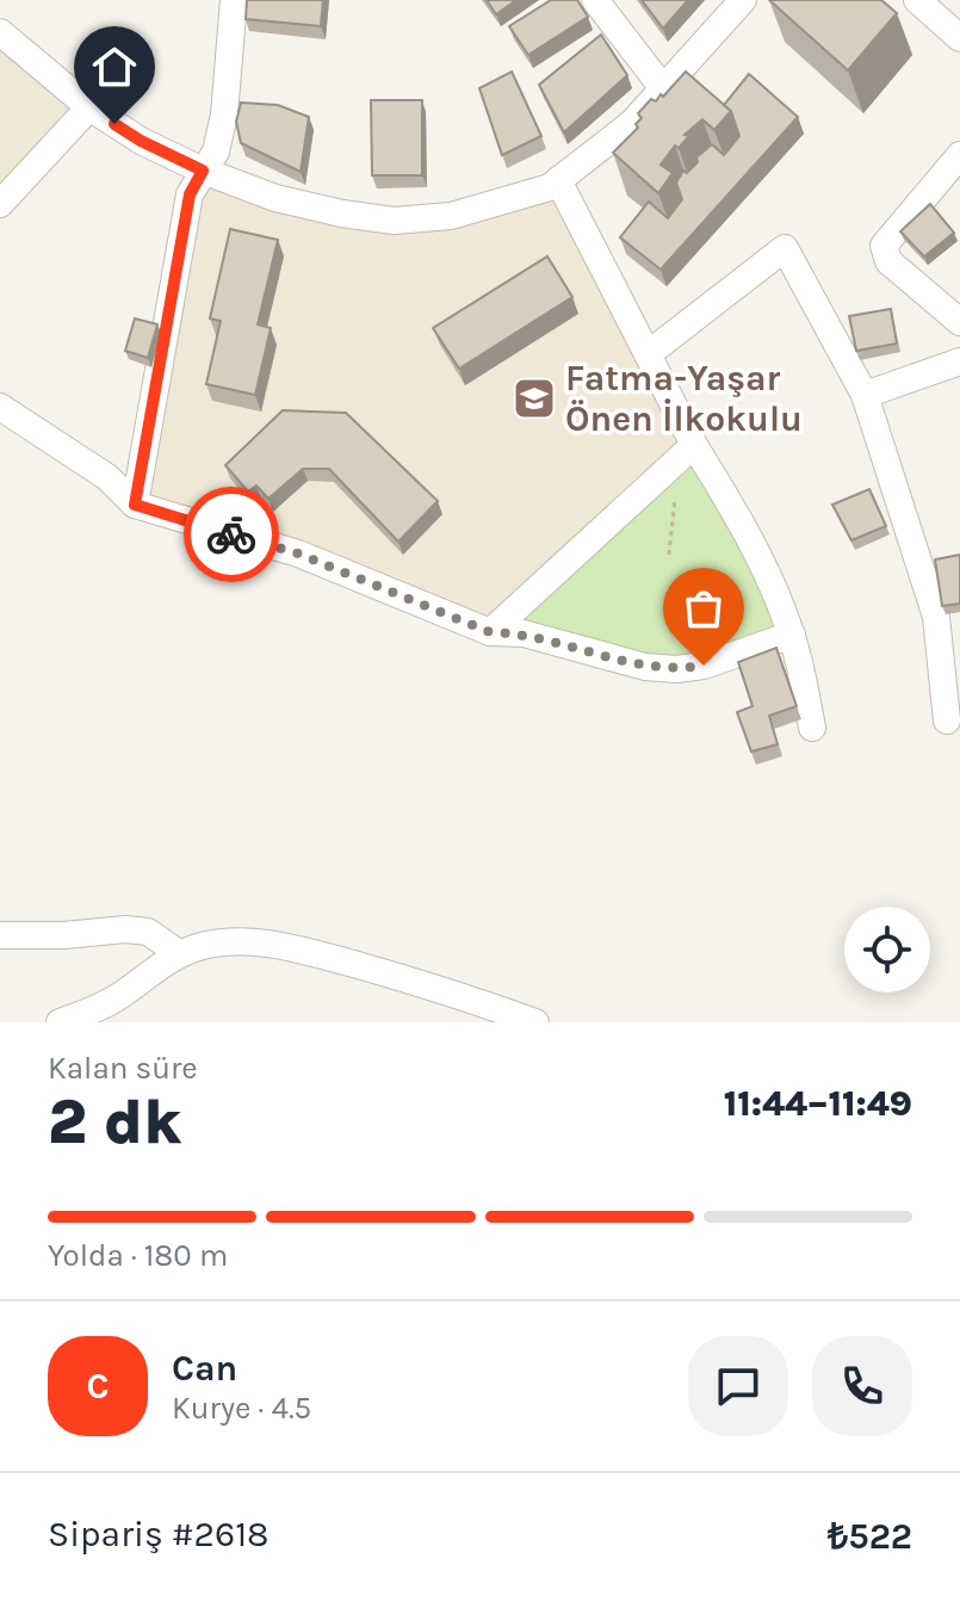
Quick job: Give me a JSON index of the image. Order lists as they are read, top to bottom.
{
  "places": {
    "school or university": ["Fatma-Yaşar Önen İlkokulu"]
  },
  "page": {
    "heading": ["2 dk", "Kalan süre", "11:44–11:49"],
    "panel": [
      "Can",
      "Kurye · 4.5",
      "Sipariş #2618",
      "₺522"
    ],
    "bar": "Yolda · 180 m",
    "round": "C"
  }
}
